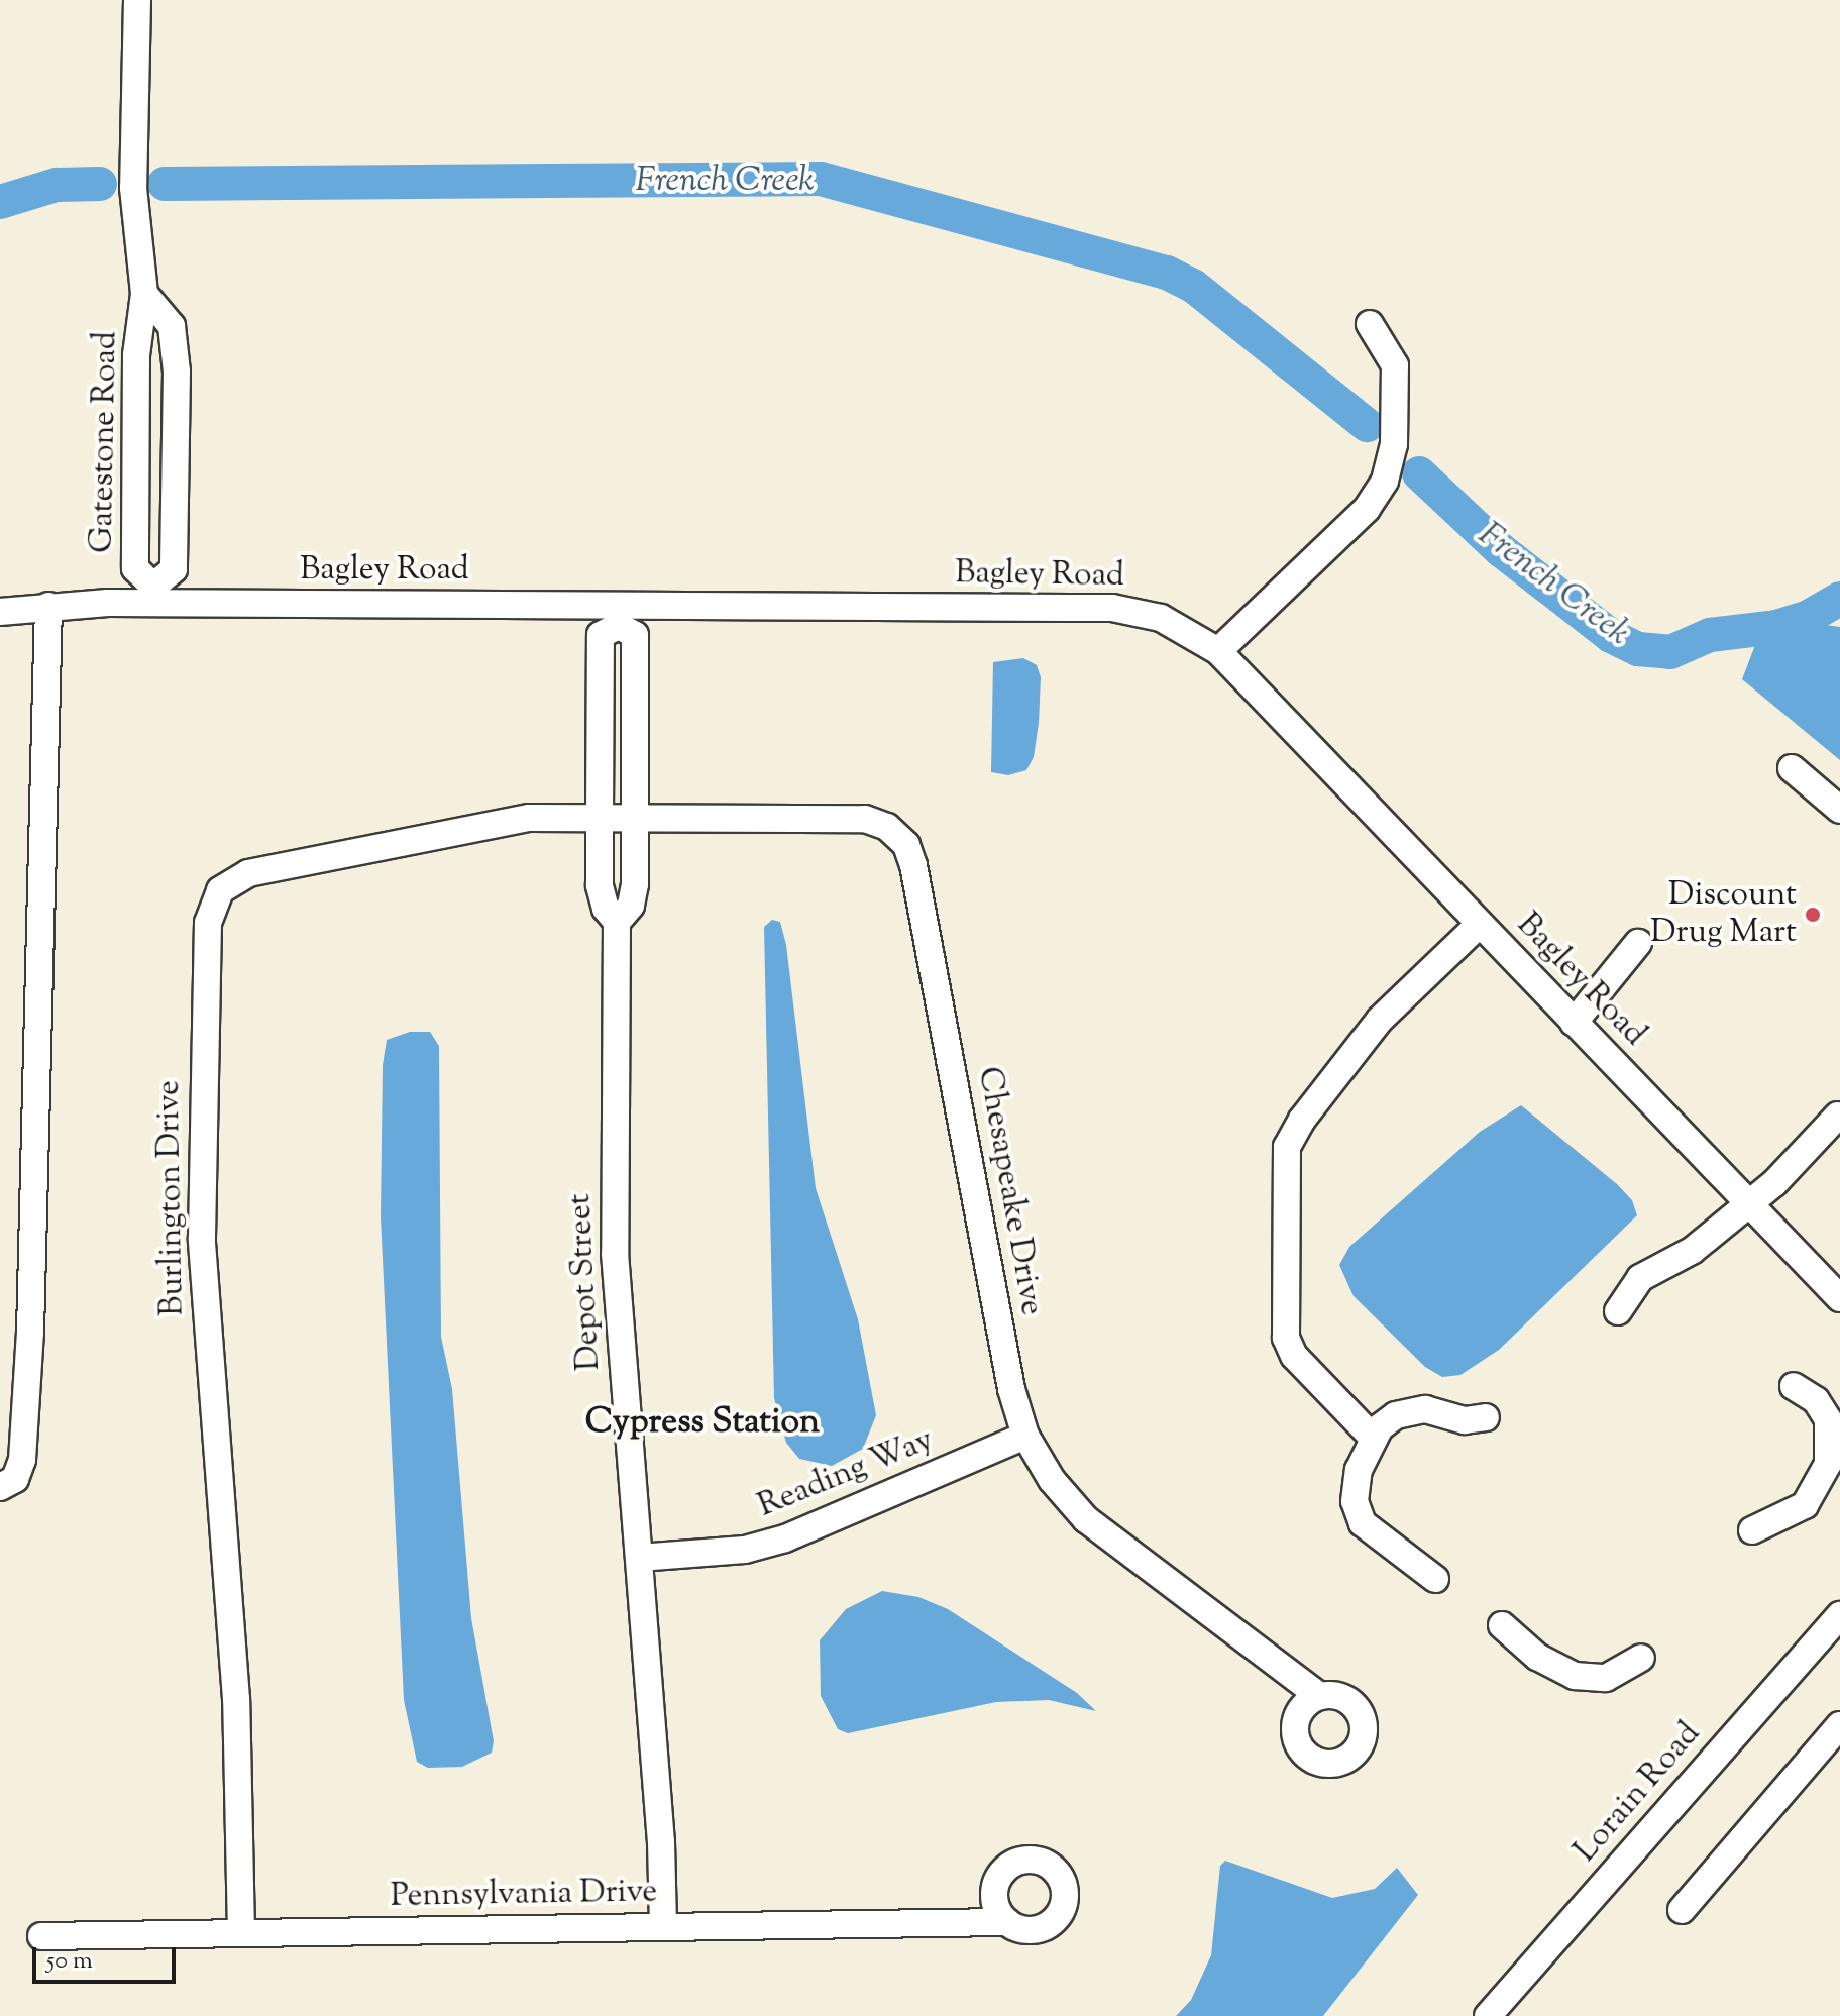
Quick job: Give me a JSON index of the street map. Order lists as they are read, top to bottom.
{
  "streets": {
    "street": [
      "Gatestone Road",
      "Bagley Road",
      "Chesapeake Drive",
      "Burlington Drive",
      "Depot Street",
      "Reading Way",
      "Lorain Road",
      "Pennsylvania Drive"
    ]
  },
  "crossings": [
    ["Gatestone Road", "Bagley Road"],
    ["Bagley Road", "Depot Street"],
    ["Chesapeake Drive", "Burlington Drive"],
    ["Chesapeake Drive", "Depot Street"],
    ["Chesapeake Drive", "Reading Way"],
    ["Burlington Drive", "Depot Street"],
    ["Burlington Drive", "Pennsylvania Drive"],
    ["Depot Street", "Reading Way"],
    ["Depot Street", "Pennsylvania Drive"]
  ],
  "districts": ["Cypress Station"],
  "water": ["French Creek"],
  "places": ["Discount Drug Mart"],
  "scale_bar": "50 m"
}
